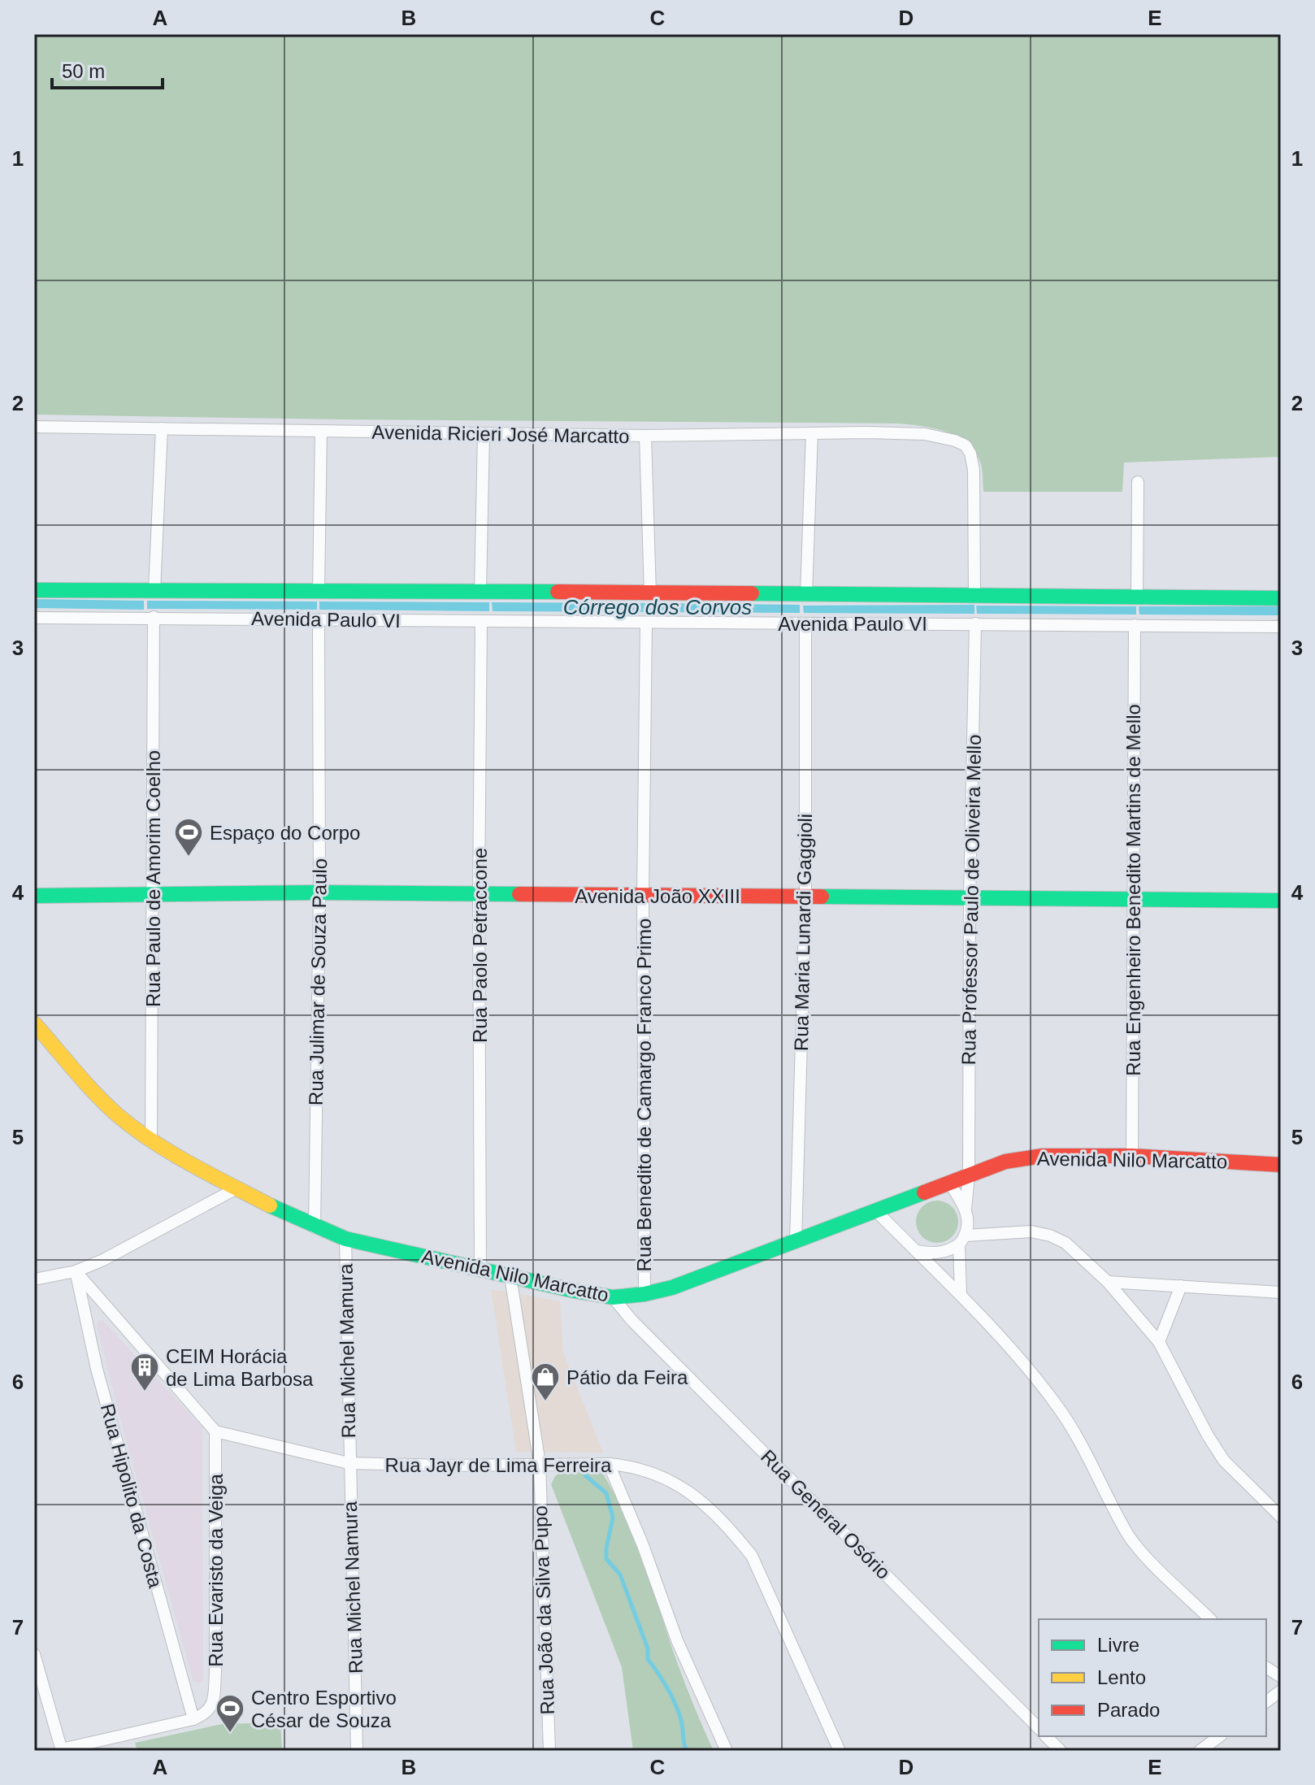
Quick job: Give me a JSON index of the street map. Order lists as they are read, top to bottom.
{
  "streets": {
    "street": [
      "Avenida Ricieri José Marcatto",
      "Avenida Paulo VI",
      "Rua Paulo de Amorim Coelho",
      "Rua Engenheiro Benedito Martins de Mello",
      "Avenida João XXIII",
      "Rua Professor Paulo de Oliveira Mello",
      "Rua Maria Lunardi Gaggioli",
      "Rua Paolo Petraccone",
      "Rua Julimar de Souza Paulo",
      "Rua Benedito de Camargo Franco Primo",
      "Avenida Nilo Marcatto",
      "Rua Michel Mamura",
      "Rua Jayr de Lima Ferreira",
      "Rua Hipolito da Costa",
      "Rua General Osório",
      "Rua Evaristo da Veiga",
      "Rua Michel Namura",
      "Rua João da Silva Pupo"
    ]
  },
  "crossings": [
    ["Avenida Ricieri José Marcatto", "Avenida Paulo VI"],
    ["Avenida Paulo VI", "Rua Paulo de Amorim Coelho"],
    ["Avenida Paulo VI", "Rua Engenheiro Benedito Martins de Mello"],
    ["Avenida Paulo VI", "Rua Professor Paulo de Oliveira Mello"],
    ["Avenida Paulo VI", "Rua Maria Lunardi Gaggioli"],
    ["Avenida Paulo VI", "Rua Paolo Petraccone"],
    ["Avenida Paulo VI", "Rua Julimar de Souza Paulo"],
    ["Avenida Paulo VI", "Rua Benedito de Camargo Franco Primo"],
    ["Rua Paulo de Amorim Coelho", "Avenida João XXIII"],
    ["Rua Paulo de Amorim Coelho", "Avenida Nilo Marcatto"],
    ["Rua Engenheiro Benedito Martins de Mello", "Avenida João XXIII"],
    ["Rua Engenheiro Benedito Martins de Mello", "Avenida Nilo Marcatto"],
    ["Avenida João XXIII", "Rua Professor Paulo de Oliveira Mello"],
    ["Avenida João XXIII", "Rua Maria Lunardi Gaggioli"],
    ["Avenida João XXIII", "Rua Paolo Petraccone"],
    ["Avenida João XXIII", "Rua Julimar de Souza Paulo"],
    ["Avenida João XXIII", "Rua Benedito de Camargo Franco Primo"],
    ["Rua Professor Paulo de Oliveira Mello", "Avenida Nilo Marcatto"],
    ["Rua Maria Lunardi Gaggioli", "Avenida Nilo Marcatto"],
    ["Rua Paolo Petraccone", "Avenida Nilo Marcatto"],
    ["Rua Julimar de Souza Paulo", "Avenida Nilo Marcatto"],
    ["Rua Benedito de Camargo Franco Primo", "Avenida Nilo Marcatto"],
    ["Avenida Nilo Marcatto", "Rua Michel Mamura"],
    ["Avenida Nilo Marcatto", "Rua General Osório"],
    ["Avenida Nilo Marcatto", "Rua João da Silva Pupo"],
    ["Rua Michel Mamura", "Rua Jayr de Lima Ferreira"],
    ["Rua Michel Mamura", "Rua Michel Namura"],
    ["Rua Jayr de Lima Ferreira", "Rua Evaristo da Veiga"],
    ["Rua Jayr de Lima Ferreira", "Rua Michel Namura"],
    ["Rua Jayr de Lima Ferreira", "Rua João da Silva Pupo"],
    ["Rua Hipolito da Costa", "Rua Evaristo da Veiga"]
  ],
  "water": ["Córrego dos Corvos"],
  "places": {
    "sports": ["Espaço do Corpo", "Centro Esportivo César de Souza"],
    "building": ["CEIM Horácia de Lima Barbosa"],
    "shop": ["Pátio da Feira"]
  },
  "legend": ["Livre", "Lento", "Parado"],
  "scale_bar": "50 m",
  "grid": {
    "columns": [
      "A",
      "B",
      "C",
      "D",
      "E"
    ],
    "rows": [
      "1",
      "2",
      "3",
      "4",
      "5",
      "6",
      "7"
    ]
  }
}
